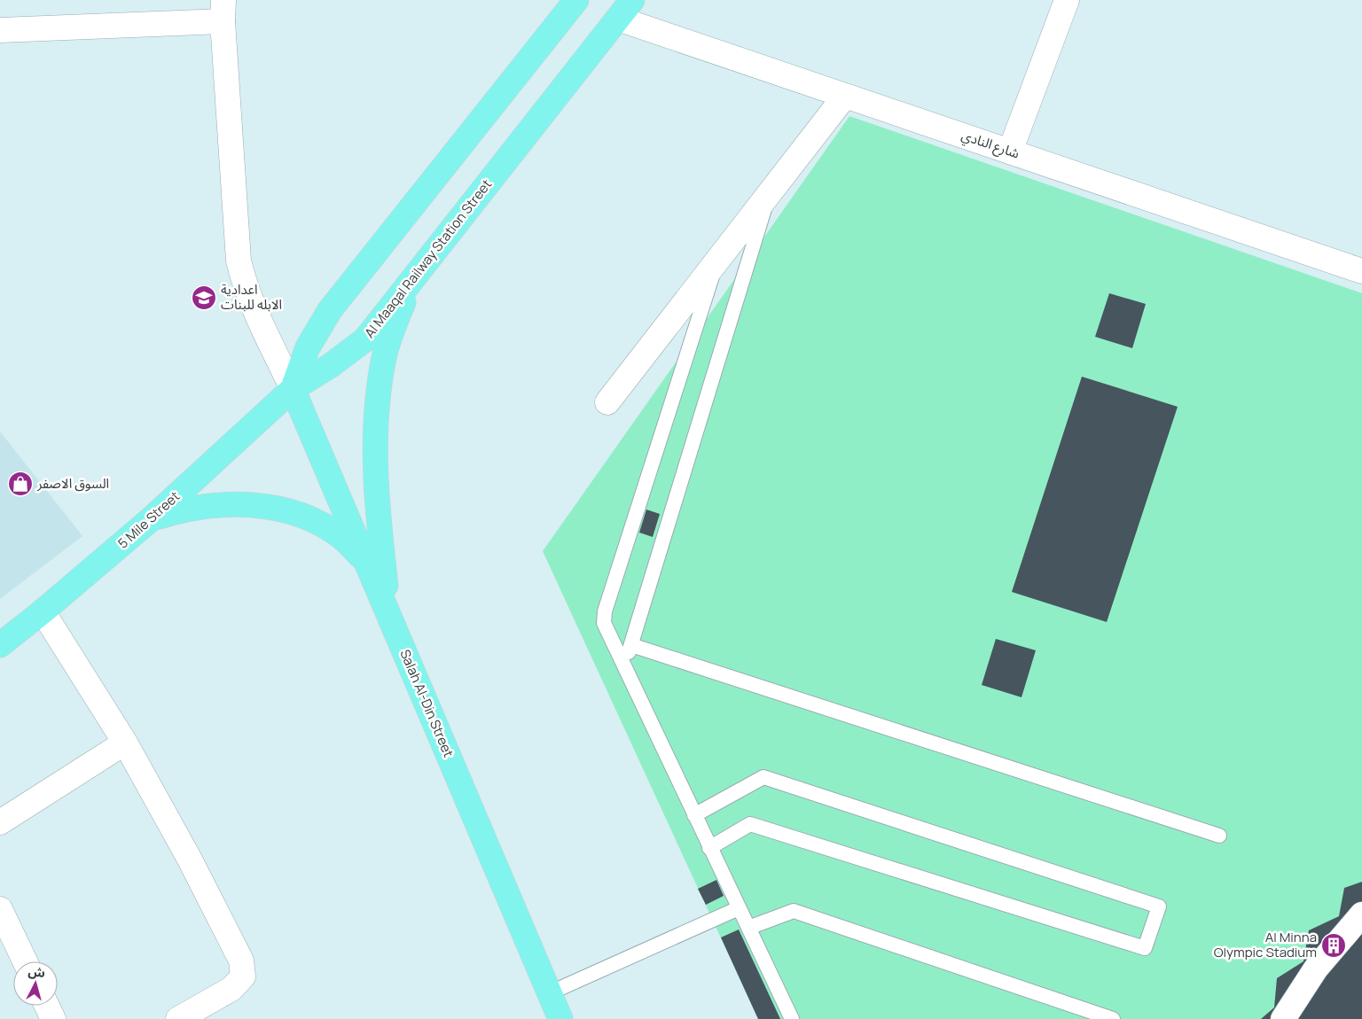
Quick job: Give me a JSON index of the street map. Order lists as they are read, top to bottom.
{
  "streets": {
    "main road": ["Al Maaqal Railway Station Street", "5 Mile Street", "Salah Al-Din Street"],
    "street": ["شارع النادي"]
  },
  "crossings": [
    ["شارع النادي", "Al Maaqal Railway Station Street"],
    ["Al Maaqal Railway Station Street", "5 Mile Street"],
    ["Al Maaqal Railway Station Street", "Salah Al-Din Street"],
    ["5 Mile Street", "Salah Al-Din Street"]
  ],
  "places": {
    "school or university": ["اعدادية الابله للبنات"],
    "shop": ["السوق الاصفر"],
    "building": ["Al Minna Olympic Stadium"]
  },
  "north": "top"
}
